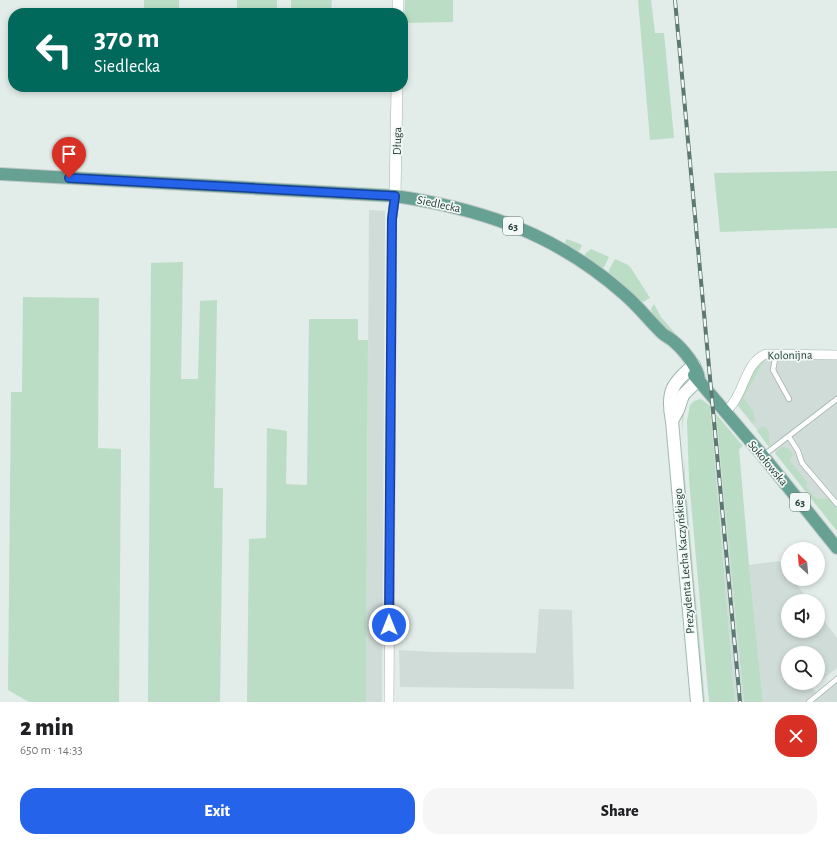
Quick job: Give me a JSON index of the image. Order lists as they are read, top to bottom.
{
  "streets": {
    "main road": [
      "Siedlecka",
      "63",
      "Sokołowska",
      "Prezydenta Lecha Kaczyńskiego"
    ],
    "street": ["Długa", "Kolonijna"]
  },
  "crossings": [
    ["Długa", "Siedlecka"],
    ["Siedlecka", "Sokołowska"],
    ["Kolonijna", "Sokołowska"],
    ["Sokołowska", "Prezydenta Lecha Kaczyńskiego"]
  ],
  "north": "top left",
  "page": {
    "turn": ["370 m", "Siedlecka"],
    "heading": ["2 min", "650 m · 14:33"],
    "buttons": ["Exit", "Share"]
  }
}
